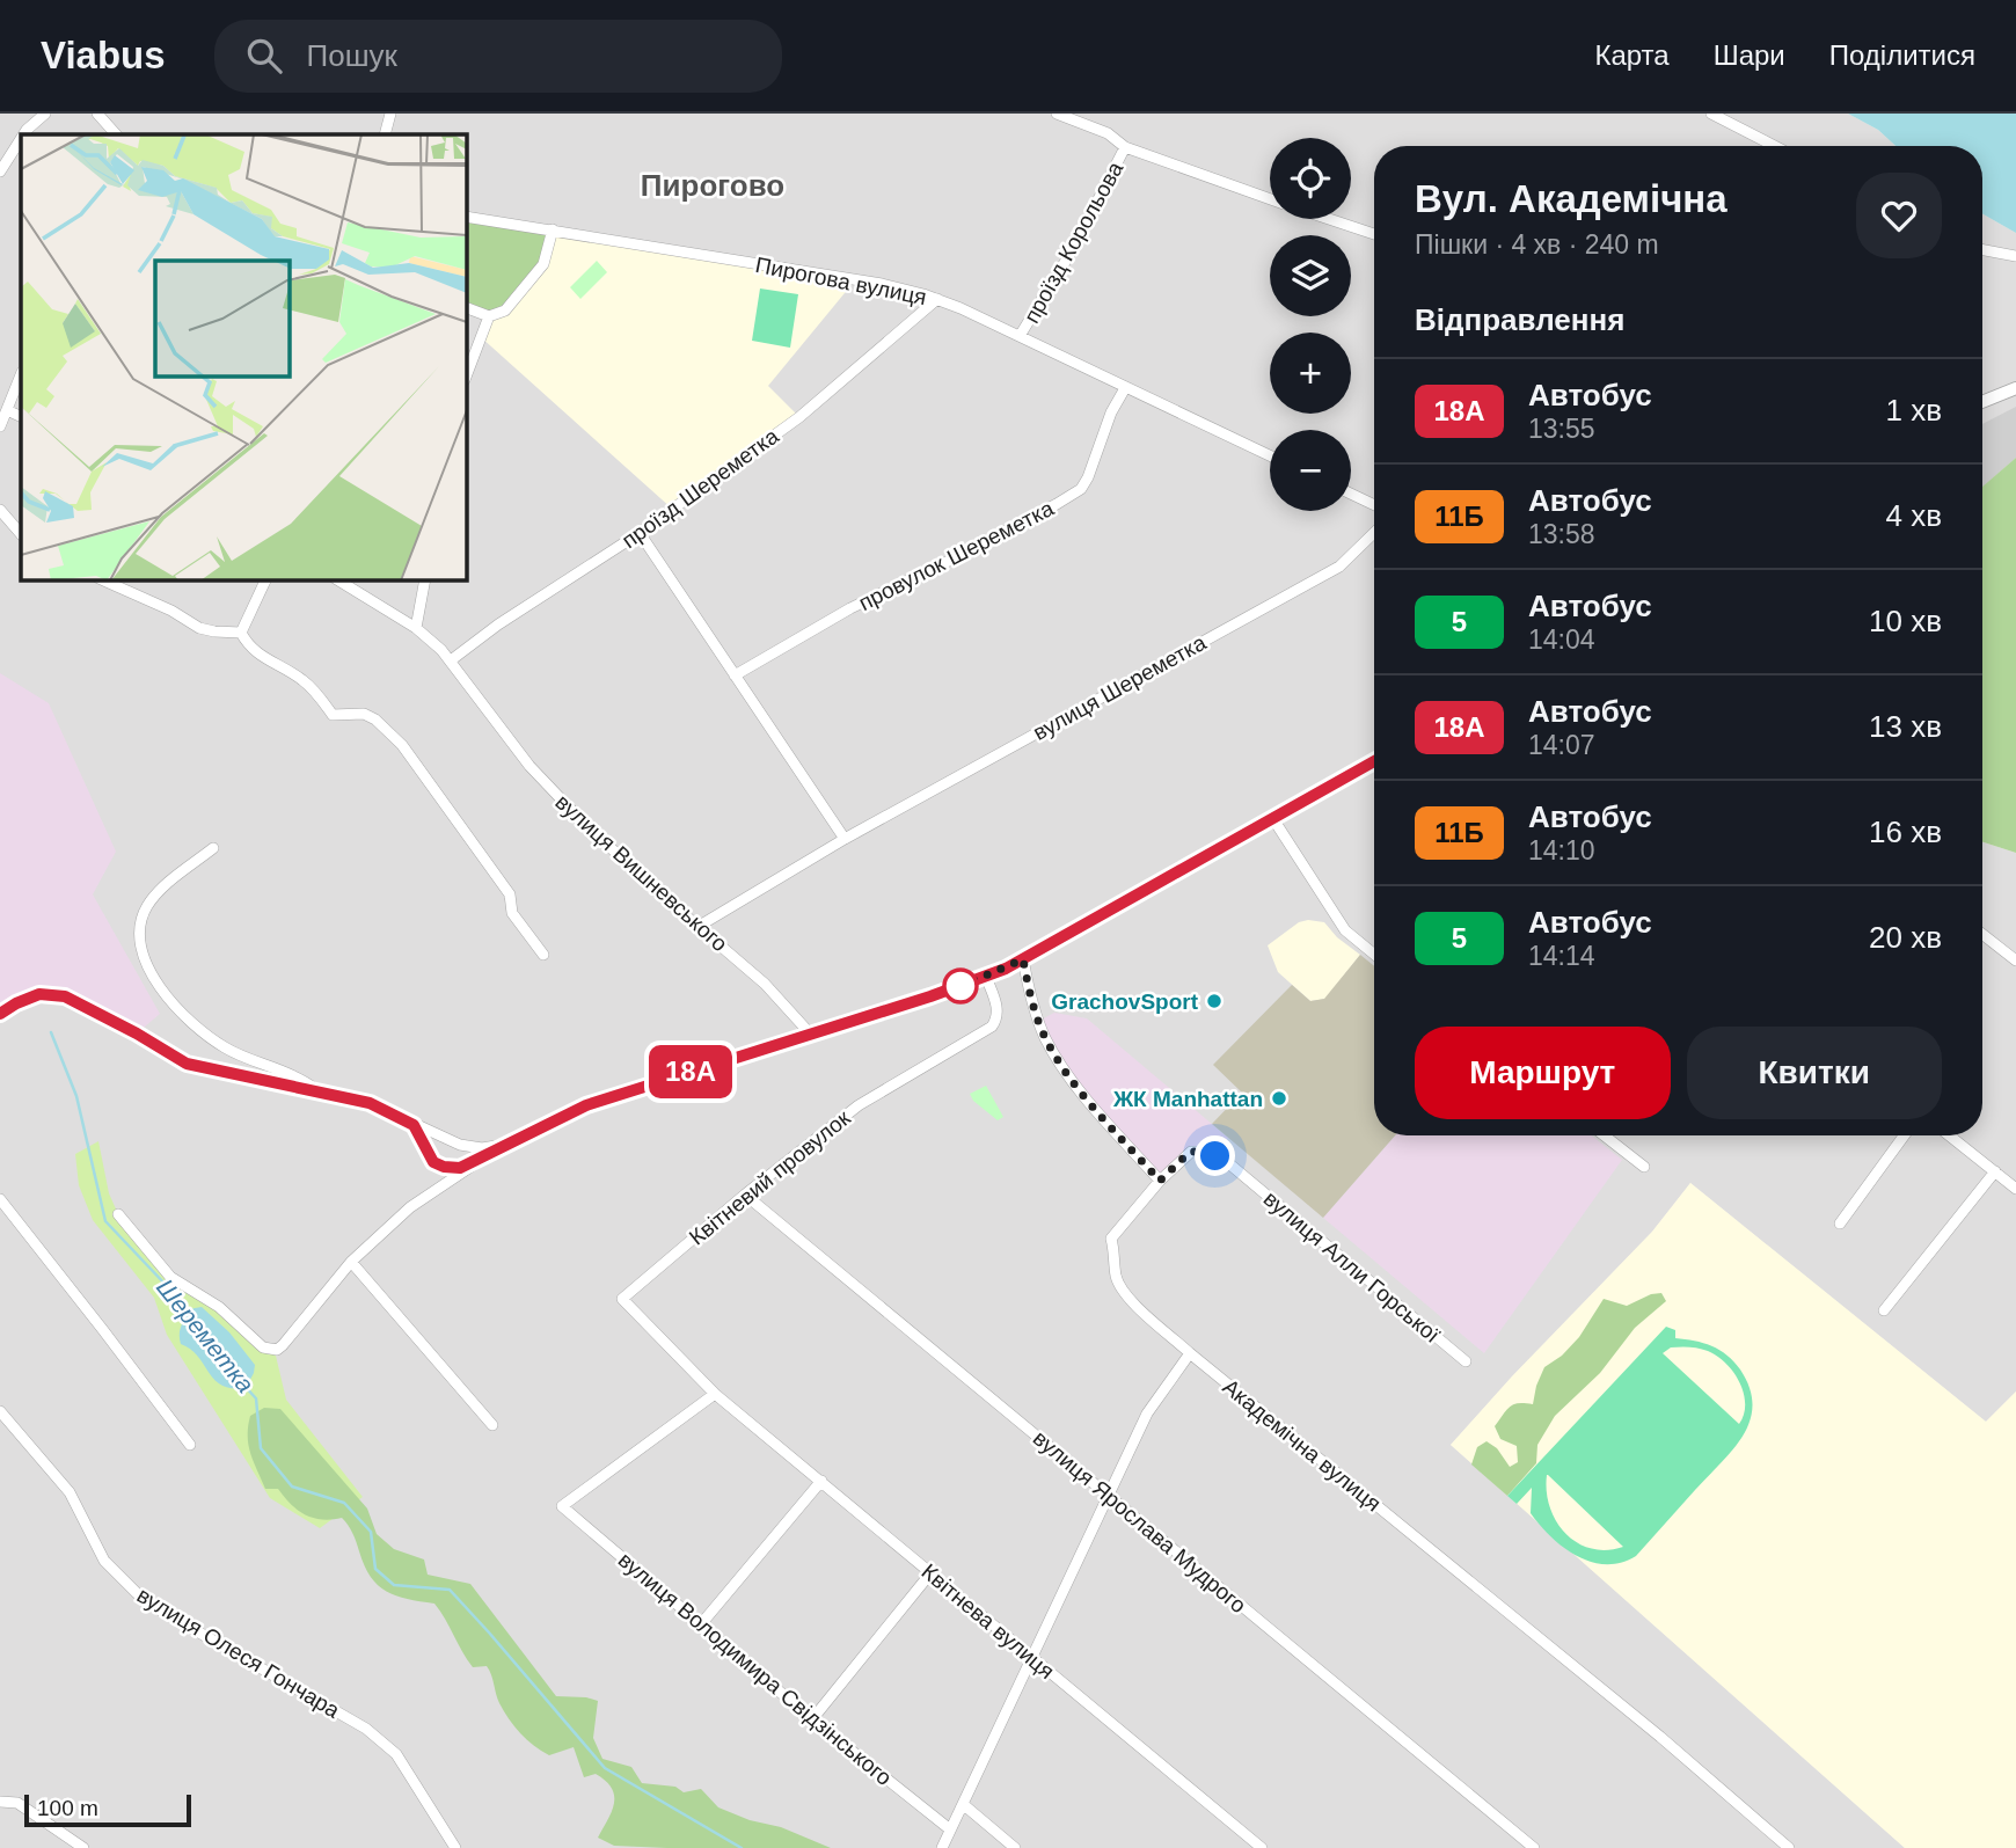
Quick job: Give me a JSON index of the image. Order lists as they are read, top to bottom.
{
  "streets": {
    "street": [
      "проїзд Корольова",
      "Пирогова вулиця",
      "проїзд Шереметка",
      "провулок Шереметка",
      "вулиця Шереметка",
      "вулиця Вишневського",
      "Квітневий провулок",
      "вулиця Алли Горської",
      "Академічна вулиця",
      "вулиця Ярослава Мудрого",
      "Квітнева вулиця",
      "вулиця Олеся Гончара",
      "вулиця Володимира Свідзінського"
    ]
  },
  "crossings": [
    ["проїзд Корольова", "Пирогова вулиця"],
    ["Пирогова вулиця", "проїзд Шереметка"],
    ["Пирогова вулиця", "провулок Шереметка"],
    ["проїзд Шереметка", "вулиця Вишневського"],
    ["вулиця Шереметка", "вулиця Вишневського"],
    ["Квітневий провулок", "вулиця Ярослава Мудрого"],
    ["Квітневий провулок", "Квітнева вулиця"],
    ["Квітневий провулок", "вулиця Володимира Свідзінського"],
    ["вулиця Алли Горської", "Академічна вулиця"],
    ["Квітнева вулиця", "вулиця Володимира Свідзінського"]
  ],
  "districts": ["Пирогово"],
  "water": ["Шереметка"],
  "places": ["GrachovSport", "ЖК Manhattan"],
  "lines": ["bus line 18А"],
  "scale_bar": "100 m",
  "page": {
    "header": "Viabus",
    "search": "Пошук",
    "nav": ["Карта", "Шари", "Поділитися"],
    "on_map": "18А",
    "map_buttons": ["+", "−"],
    "heading": [
      ["Вул. Академічна", "Пішки · 4 хв · 240 m"],
      "Відправлення"
    ],
    "list": [
      {
        "mark": "18А",
        "name": "Автобус",
        "note": "13:55",
        "value": "1 хв"
      },
      {
        "mark": "11Б",
        "name": "Автобус",
        "note": "13:58",
        "value": "4 хв"
      },
      {
        "mark": "5",
        "name": "Автобус",
        "note": "14:04",
        "value": "10 хв"
      },
      {
        "mark": "18А",
        "name": "Автобус",
        "note": "14:07",
        "value": "13 хв"
      },
      {
        "mark": "11Б",
        "name": "Автобус",
        "note": "14:10",
        "value": "16 хв"
      },
      {
        "mark": "5",
        "name": "Автобус",
        "note": "14:14",
        "value": "20 хв"
      }
    ],
    "buttons": ["Маршрут", "Квитки"],
    "scale": "100 m"
  }
}
